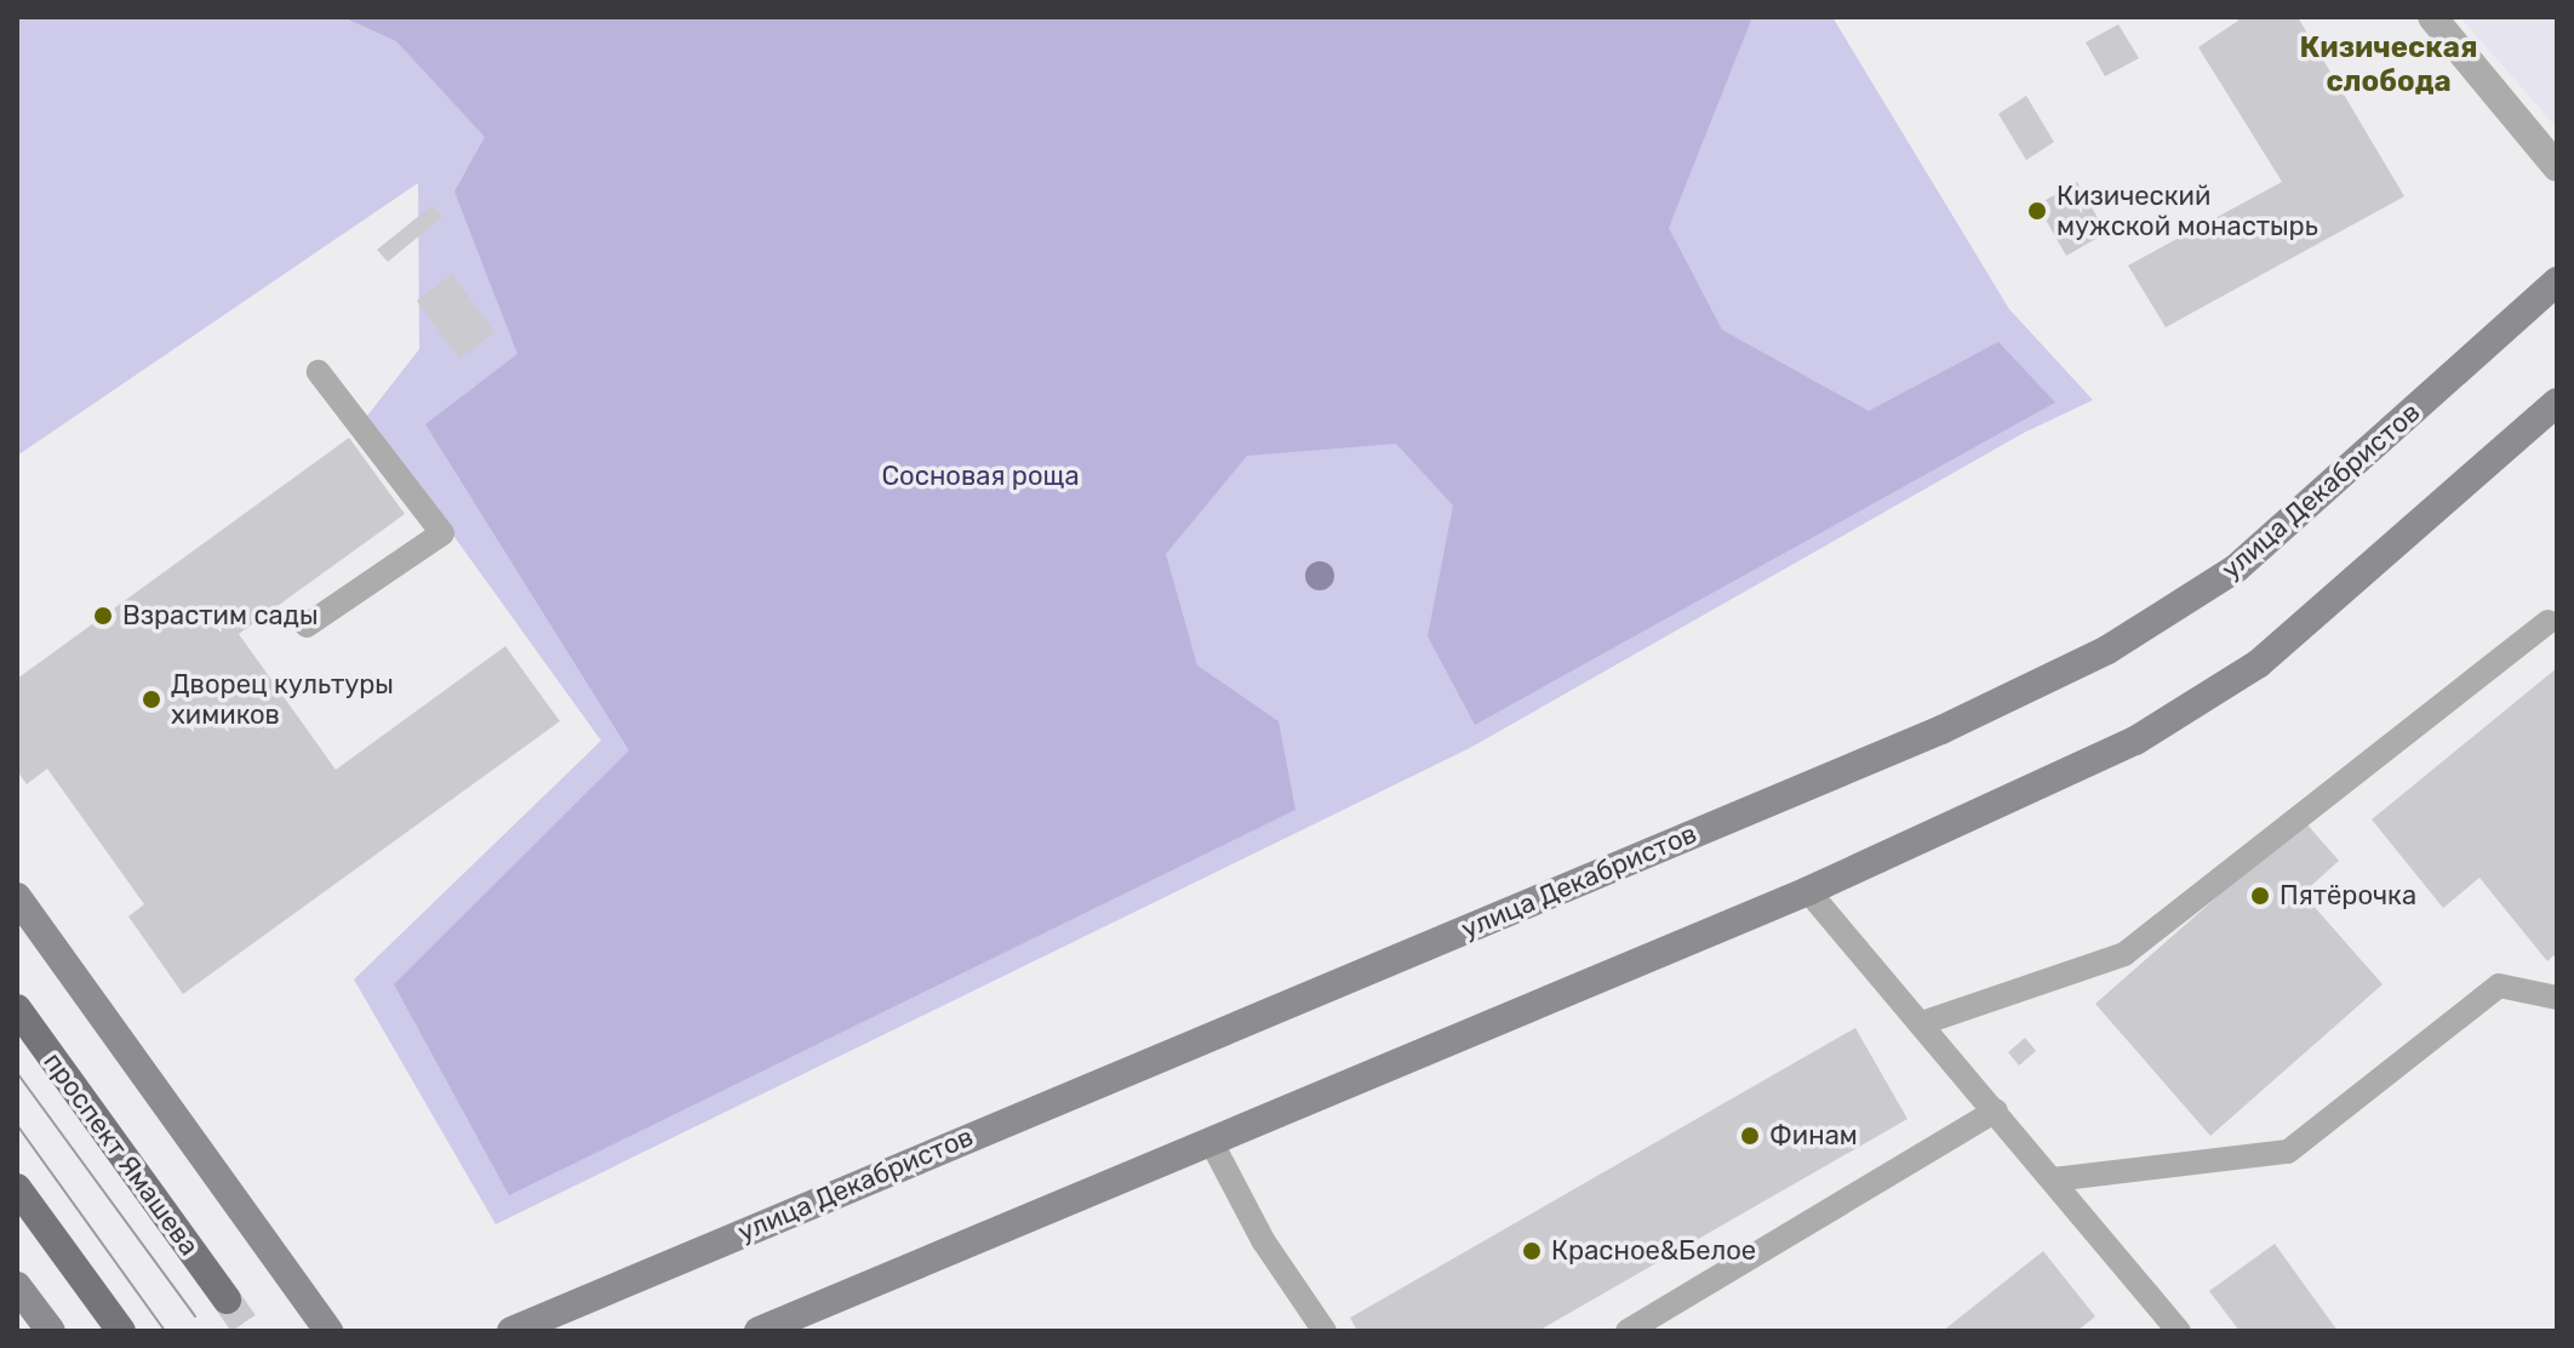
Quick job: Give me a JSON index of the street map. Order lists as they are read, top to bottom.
{
  "streets": {
    "main road": ["улица Декабристов", "проспект Ямашева"]
  },
  "districts": ["Кизическая слобода"],
  "parks": ["Сосновая роща"],
  "places": [
    "Кизический мужской монастырь",
    "Взрастим сады",
    "Дворец культуры химиков",
    "Пятёрочка",
    "Финам",
    "Красное&Белое"
  ]
}
